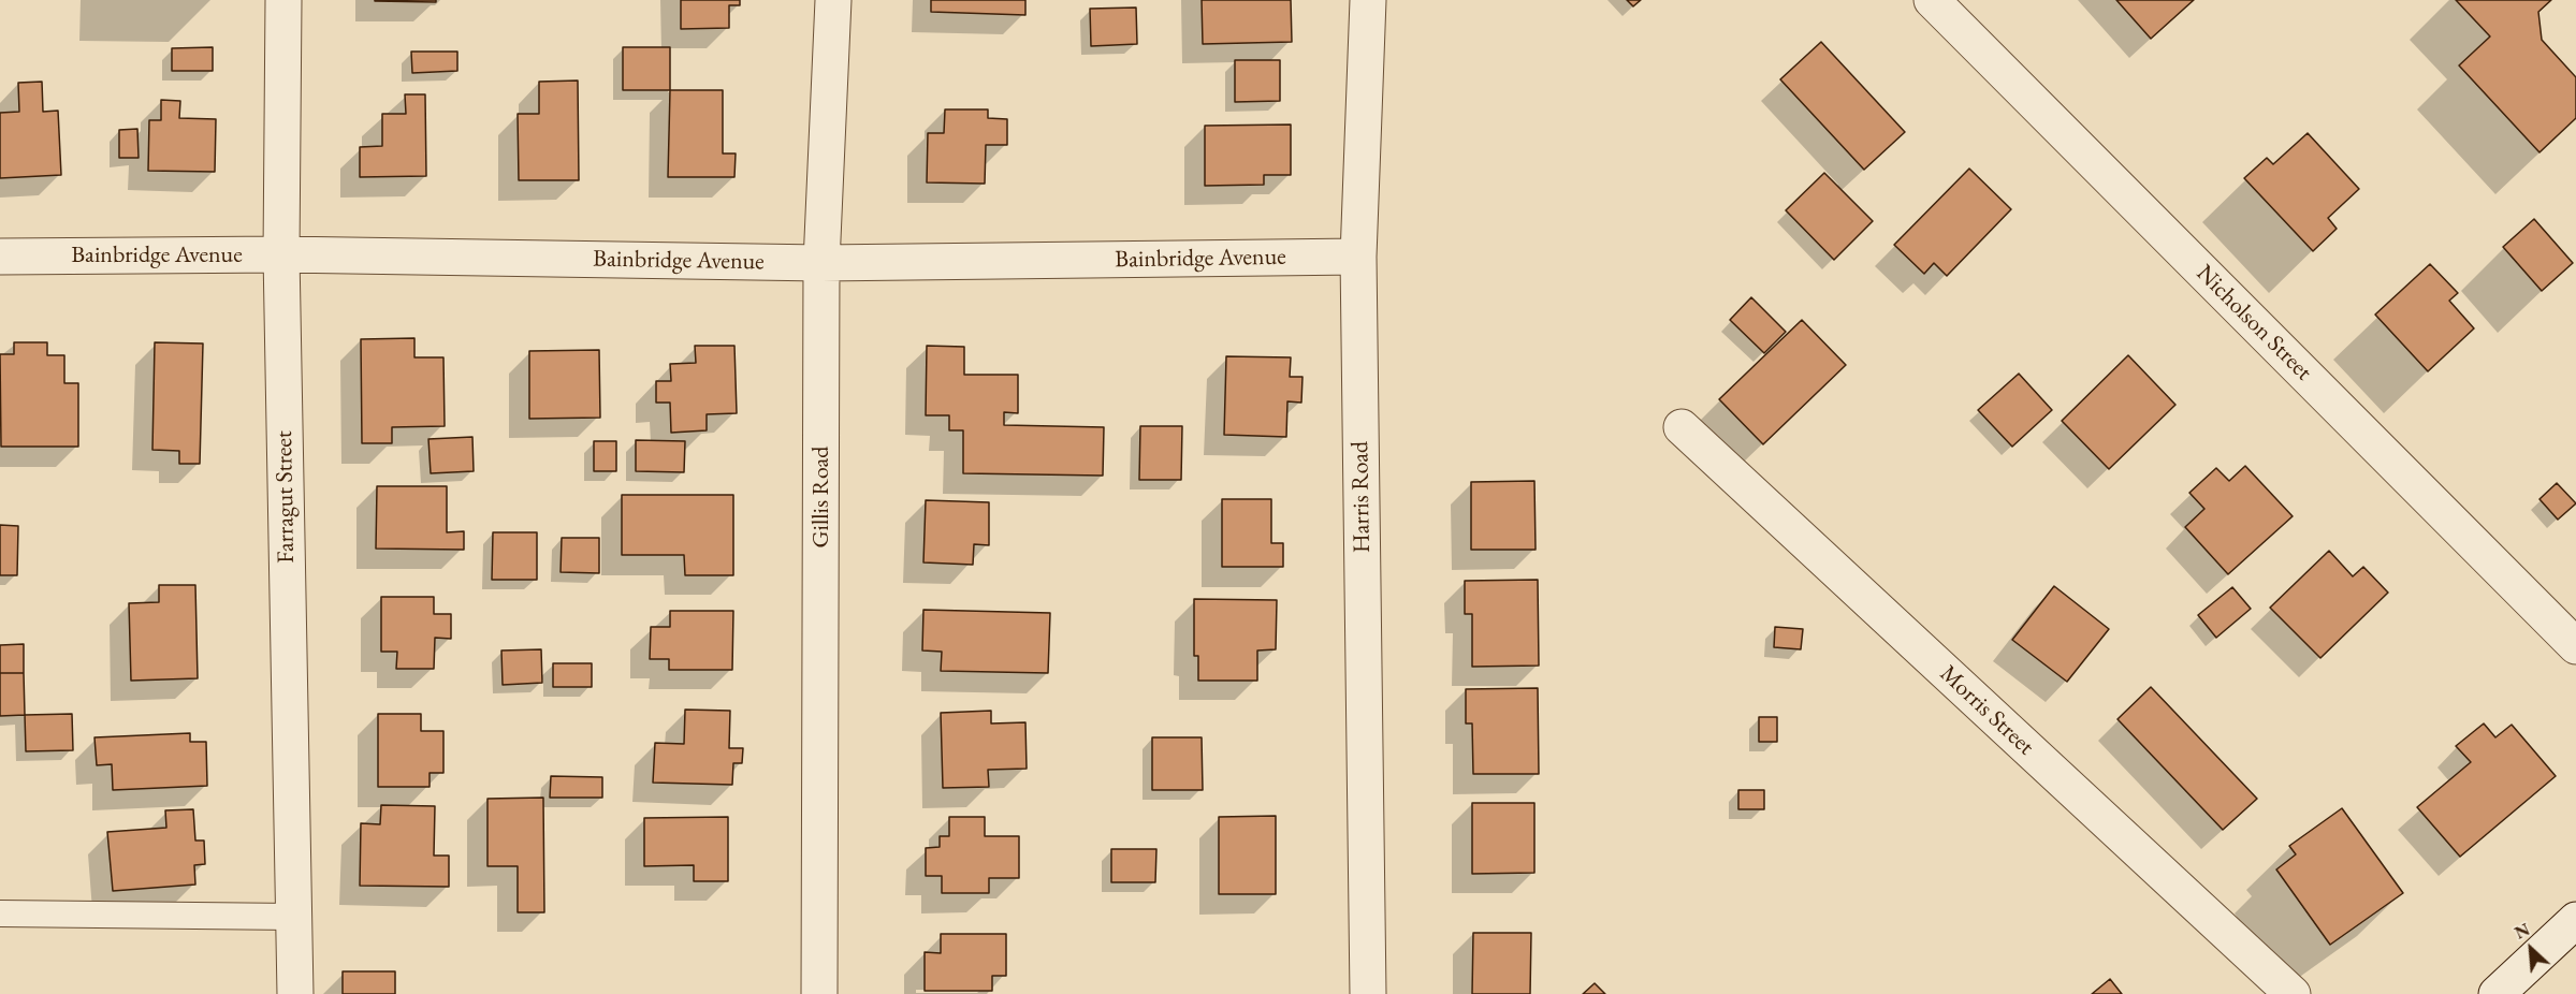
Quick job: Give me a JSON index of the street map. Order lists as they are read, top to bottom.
{
  "streets": {
    "street": [
      "Bainbridge Avenue",
      "Nicholson Street",
      "Farragut Street",
      "Gillis Road",
      "Harris Road",
      "Morris Street"
    ]
  },
  "crossings": [
    ["Bainbridge Avenue", "Farragut Street"],
    ["Bainbridge Avenue", "Gillis Road"],
    ["Bainbridge Avenue", "Harris Road"]
  ],
  "north": "top left"
}
